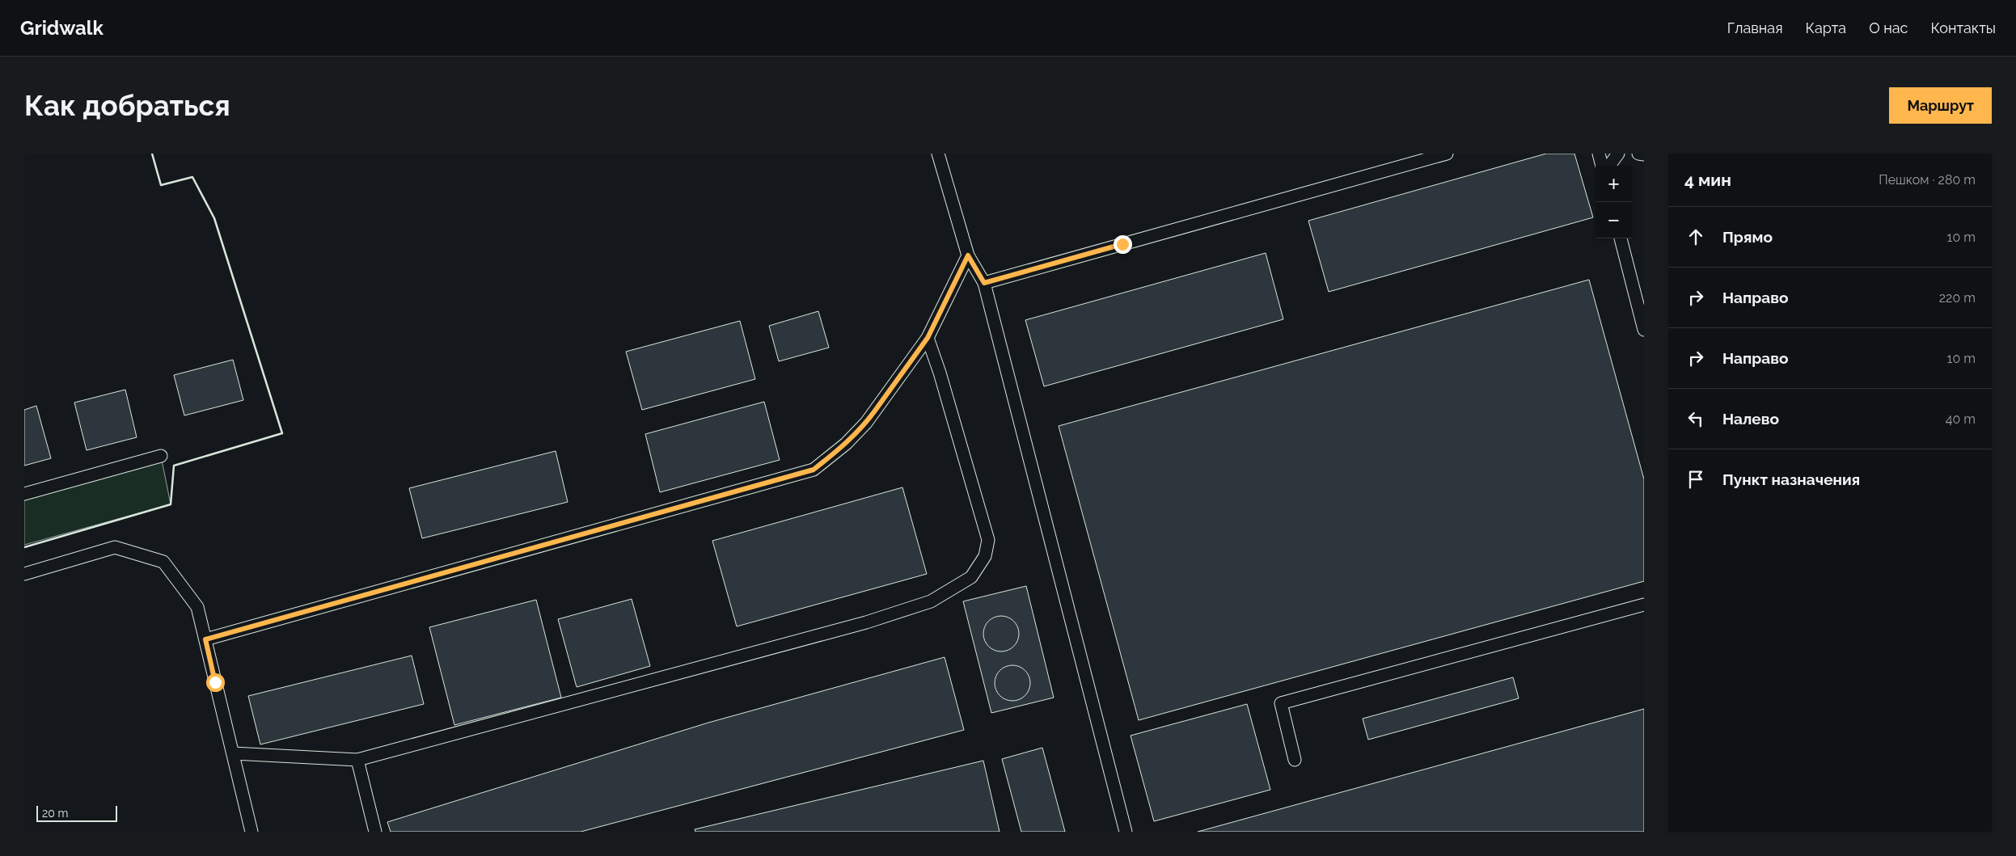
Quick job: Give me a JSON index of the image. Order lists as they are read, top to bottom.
{
  "scale_bar": "20 m",
  "page": {
    "header": "Gridwalk",
    "nav": [
      "Главная",
      "Карта",
      "О нас",
      "Контакты"
    ],
    "buttons": "Маршрут",
    "title": "Как добраться",
    "heading": ["4 мин", "Пешком · 280 m"],
    "map_buttons": ["+", "−"],
    "list": [
      ["Прямо", "10 m"],
      ["Направо", "220 m"],
      ["Направо", "10 m"],
      ["Налево", "40 m"],
      "Пункт назначения"
    ],
    "scale": "20 m"
  }
}
